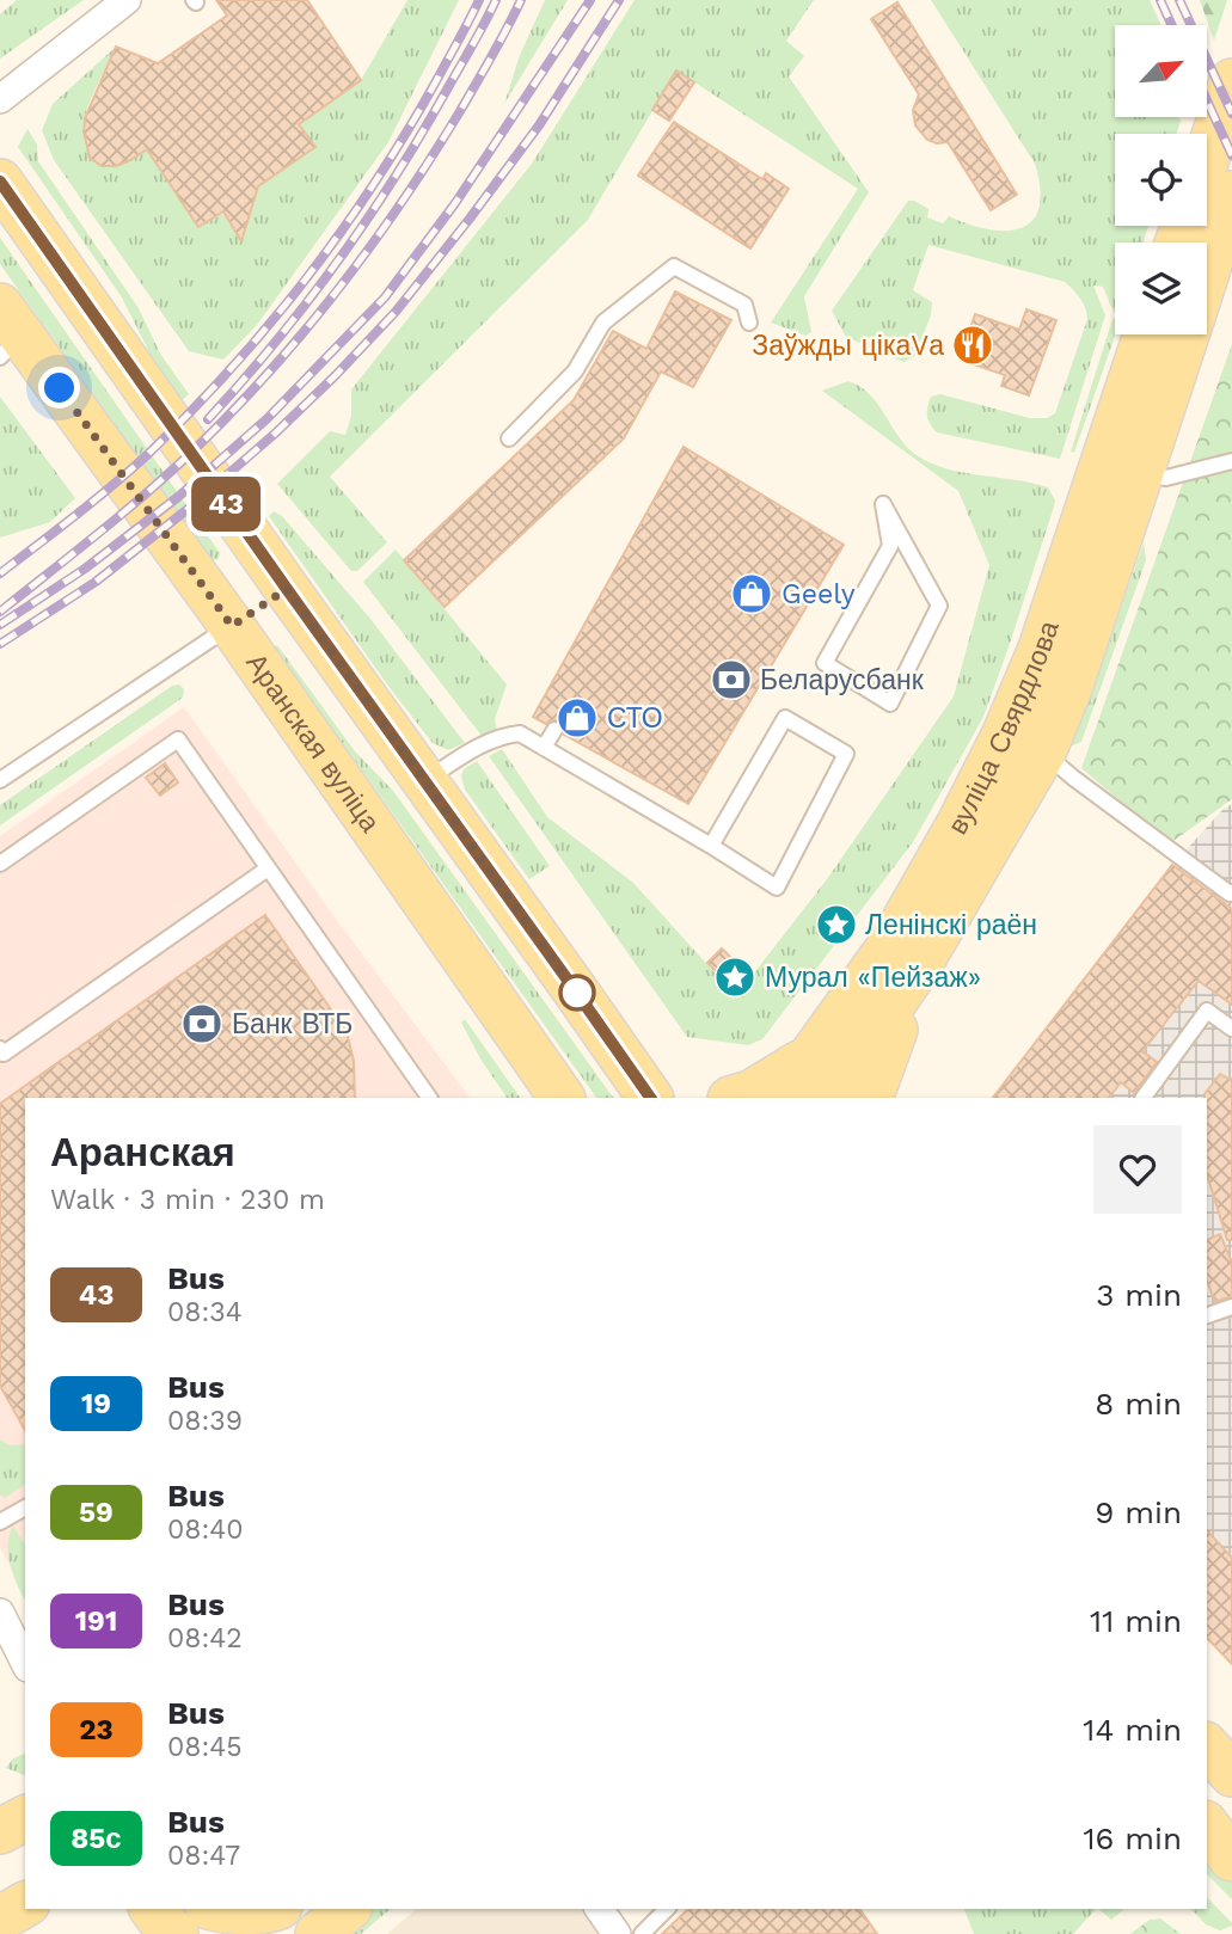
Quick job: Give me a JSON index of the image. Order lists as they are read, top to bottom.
{
  "streets": {
    "main road": ["вуліца Свярдлова", "Аранская вуліца"]
  },
  "places": {
    "restaurant": ["Заўжды цікаVа"],
    "shop": ["Geely", "СТО"],
    "bank": ["Беларусбанк", "Банк ВТБ"],
    "place": ["Ленінскі раён", "Мурал «Пейзаж»"]
  },
  "lines": ["bus line 43"],
  "north": "top right",
  "page": {
    "on_map": "43",
    "heading": ["Аранская", "Walk · 3 min · 230 m"],
    "list": [
      {
        "mark": "43",
        "name": "Bus",
        "note": "08:34",
        "value": "3 min"
      },
      {
        "mark": "19",
        "name": "Bus",
        "note": "08:39",
        "value": "8 min"
      },
      {
        "mark": "59",
        "name": "Bus",
        "note": "08:40",
        "value": "9 min"
      },
      {
        "mark": "191",
        "name": "Bus",
        "note": "08:42",
        "value": "11 min"
      },
      {
        "mark": "23",
        "name": "Bus",
        "note": "08:45",
        "value": "14 min"
      },
      {
        "mark": "85с",
        "name": "Bus",
        "note": "08:47",
        "value": "16 min"
      }
    ]
  }
}
